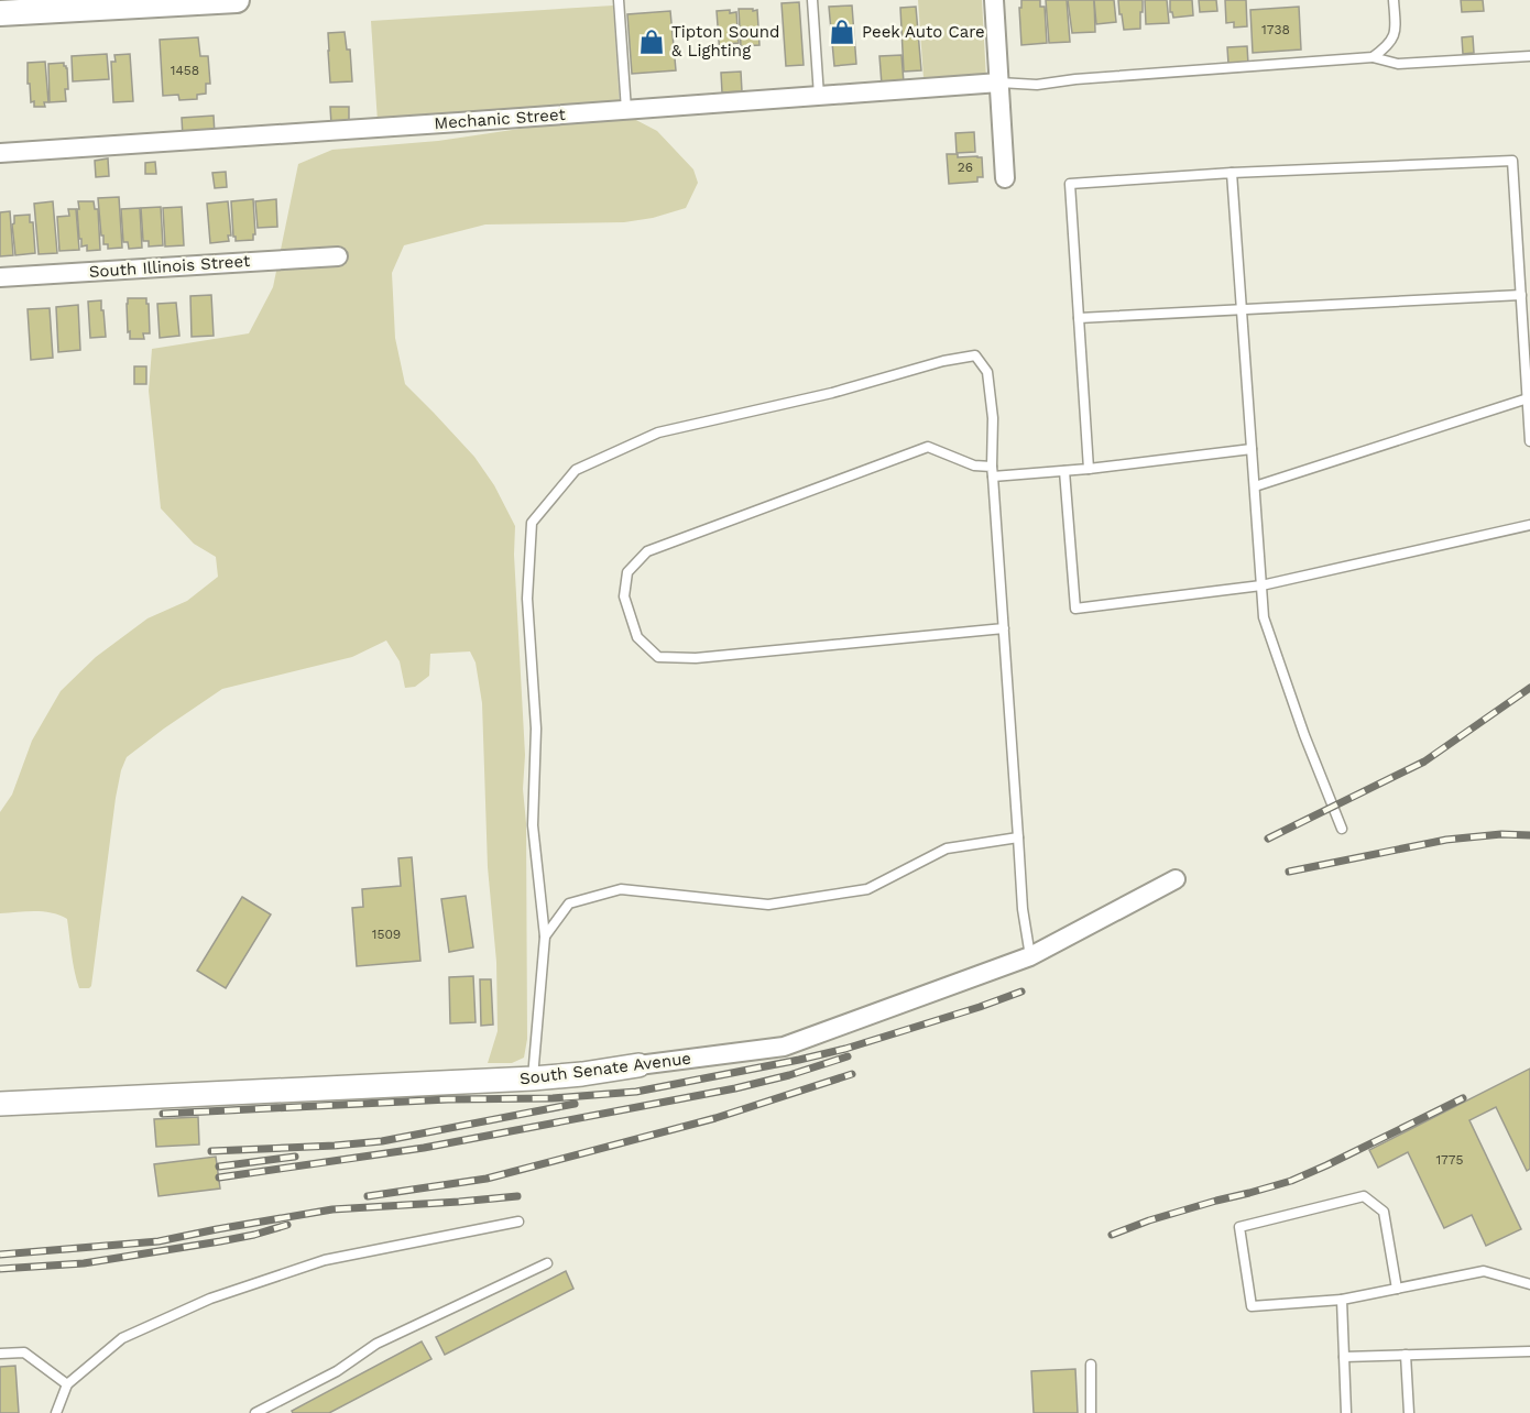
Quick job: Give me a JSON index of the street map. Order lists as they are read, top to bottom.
{
  "streets": {
    "street": ["Mechanic Street", "South Illinois Street", "South Senate Avenue"]
  },
  "places": {
    "shop": ["Peek Auto Care", "Tipton Sound & Lighting"]
  },
  "house_numbers": [
    "1738",
    "1458",
    "26",
    "1509",
    "1775"
  ]
}
